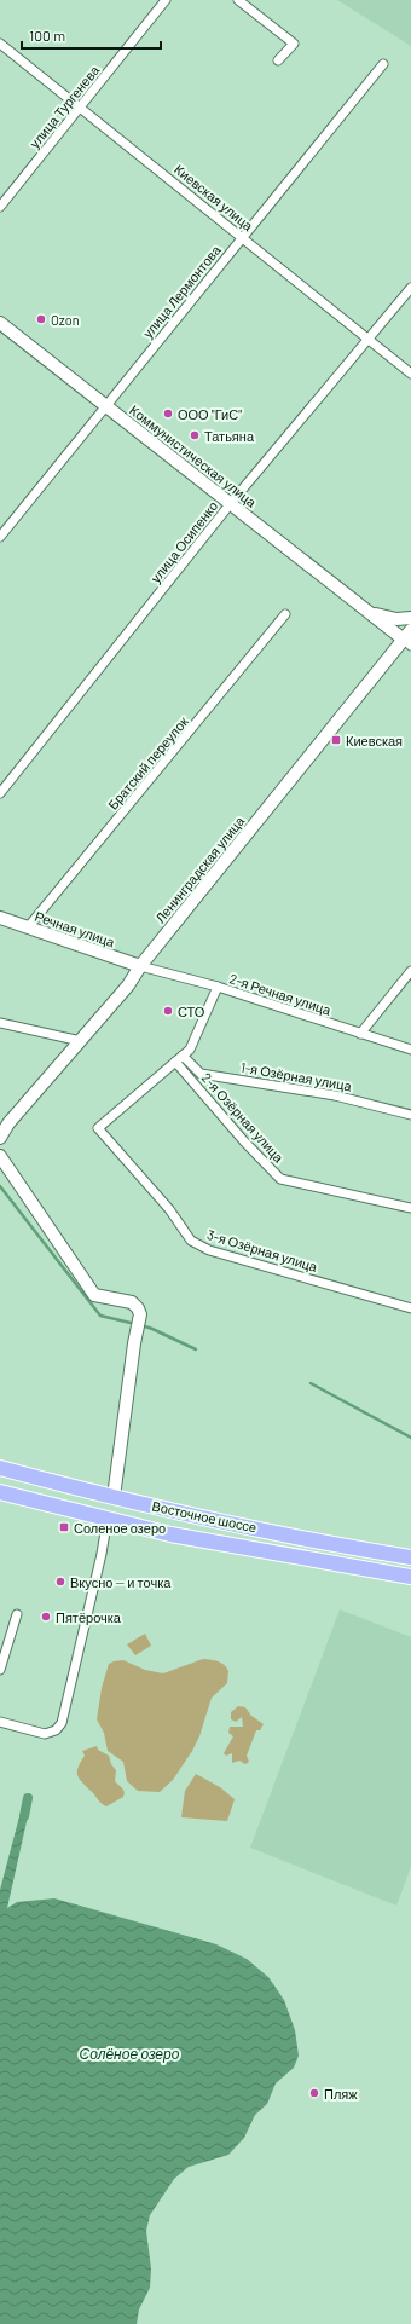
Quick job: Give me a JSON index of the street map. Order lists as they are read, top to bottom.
{
  "streets": {
    "highway": ["Восточное шоссе"],
    "street": [
      "улица Тургенева",
      "Киевская улица",
      "улица Лермонтова",
      "Коммунистическая улица",
      "улица Осипенко",
      "Братский переулок",
      "Ленинградская улица",
      "Речная улица",
      "2-я Речная улица",
      "1-я Озёрная улица",
      "2-я Озёрная улица",
      "3-я Озёрная улица"
    ]
  },
  "crossings": [
    ["улица Тургенева", "Киевская улица"],
    ["Киевская улица", "улица Лермонтова"],
    ["Киевская улица", "улица Осипенко"],
    ["улица Лермонтова", "Коммунистическая улица"],
    ["Коммунистическая улица", "улица Осипенко"],
    ["Коммунистическая улица", "Ленинградская улица"],
    ["Братский переулок", "Речная улица"],
    ["Ленинградская улица", "Речная улица"],
    ["Ленинградская улица", "2-я Речная улица"],
    ["Речная улица", "2-я Речная улица"],
    ["1-я Озёрная улица", "2-я Озёрная улица"],
    ["1-я Озёрная улица", "3-я Озёрная улица"],
    ["2-я Озёрная улица", "3-я Озёрная улица"]
  ],
  "water": ["Солёное озеро"],
  "places": {
    "other": [
      "Ozon",
      "ООО \"ГиС\"",
      "Татьяна",
      "СТО",
      "Вкусно — и точка",
      "Пятёрочка",
      "Пляж"
    ],
    "transit": ["Киевская", "Соленое озеро"]
  },
  "scale_bar": "100 m"
}
